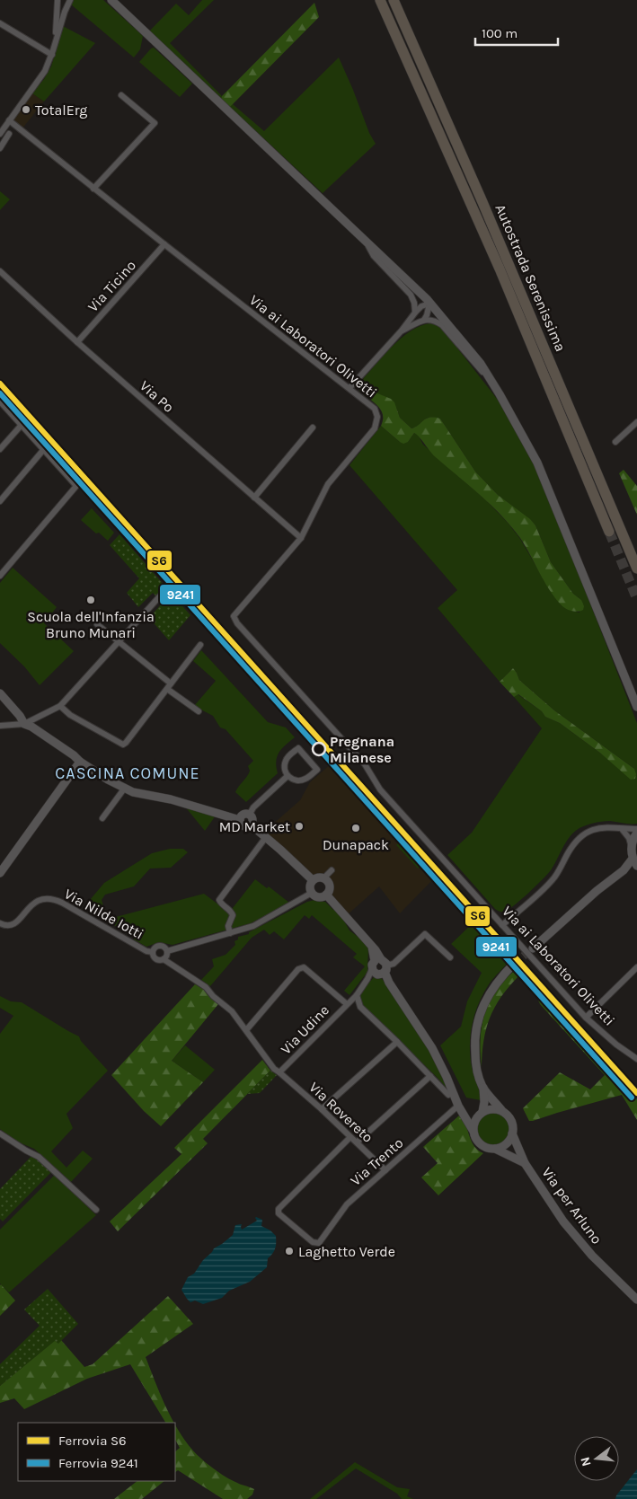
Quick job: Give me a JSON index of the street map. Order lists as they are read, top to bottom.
{
  "streets": {
    "highway": ["Autostrada Serenissima"],
    "street": [
      "Via Ticino",
      "Via ai Laboratori Olivetti",
      "Via Po",
      "Via Nilde Iotti",
      "Via Udine",
      "Via Rovereto",
      "Via Trento",
      "Via per Arluno"
    ]
  },
  "crossings": [
    ["Via Ticino", "Via ai Laboratori Olivetti"],
    ["Via Ticino", "Via Po"],
    ["Via ai Laboratori Olivetti", "Via Po"],
    ["Via Nilde Iotti", "Via Rovereto"],
    ["Via Udine", "Via Rovereto"],
    ["Via Udine", "Via per Arluno"],
    ["Via Rovereto", "Via Trento"],
    ["Via Trento", "Via per Arluno"]
  ],
  "districts": ["CASCINA COMUNE"],
  "places": [
    "TotalErg",
    "Scuola dell'Infanzia Bruno Munari",
    "Pregnana Milanese",
    "MD Market",
    "Dunapack",
    "Laghetto Verde"
  ],
  "lines": ["rail line S6", "rail line 9241"],
  "legend": ["Ferrovia S6", "Ferrovia 9241"],
  "scale_bar": "100 m",
  "north": "left"
}
